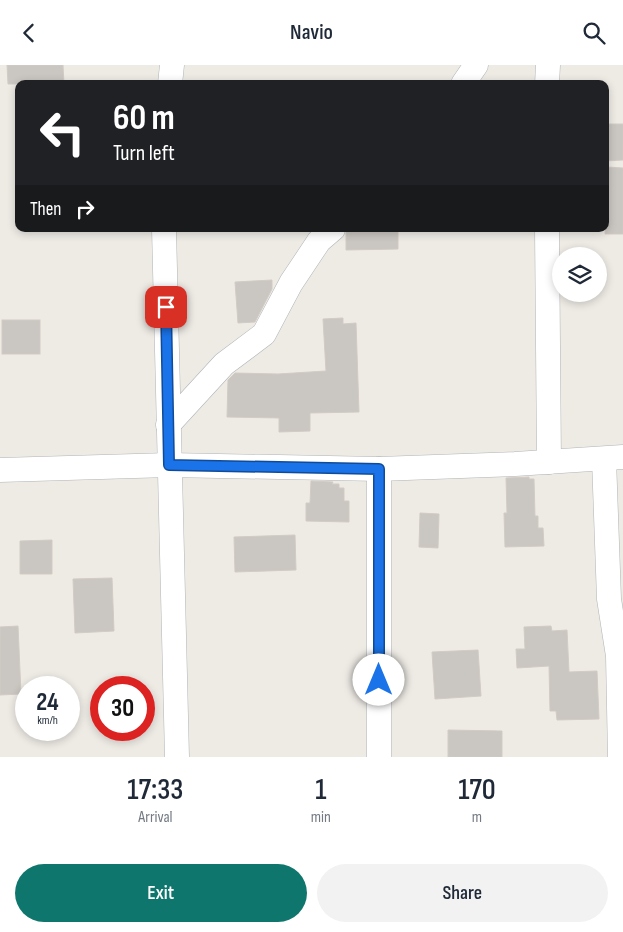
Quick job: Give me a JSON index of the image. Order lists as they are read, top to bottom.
{
  "page": {
    "header": "Navio",
    "turn": ["60 m", "Turn left"],
    "then": "Then",
    "speed": "24 km/h",
    "limit": "30",
    "eta": [
      "17:33",
      "Arrival",
      "1",
      "min",
      "170",
      "m"
    ],
    "buttons": ["Exit", "Share"]
  }
}
